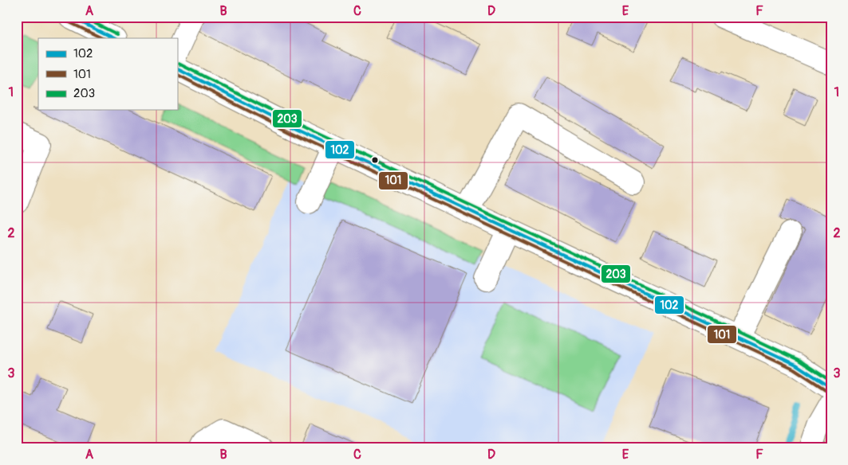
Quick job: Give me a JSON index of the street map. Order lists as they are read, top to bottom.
{
  "lines": ["transit line 102", "transit line 203", "transit line 101"],
  "legend": ["102", "101", "203"],
  "grid": {
    "columns": [
      "A",
      "B",
      "C",
      "D",
      "E",
      "F"
    ],
    "rows": ["1", "2", "3"]
  }
}
